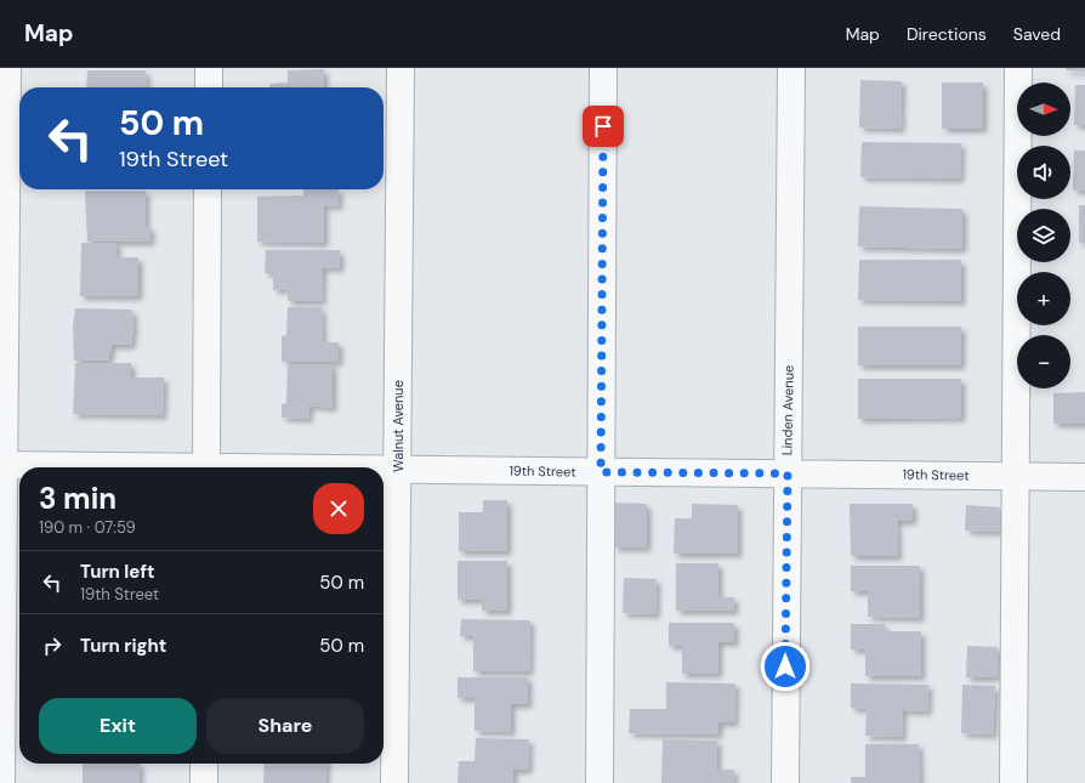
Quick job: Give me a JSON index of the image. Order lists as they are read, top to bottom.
{
  "streets": {
    "street": ["Linden Avenue", "Walnut Avenue", "19th Street"]
  },
  "crossings": [
    ["Linden Avenue", "19th Street"],
    ["Walnut Avenue", "19th Street"]
  ],
  "north": "right",
  "page": {
    "header": "Map",
    "nav": ["Map", "Directions", "Saved"],
    "map_buttons": ["+", "−"],
    "turn": ["50 m", "19th Street"],
    "heading": ["3 min", "190 m · 07:59"],
    "list": [
      {
        "name": "Turn left",
        "note": "19th Street",
        "value": "50 m"
      },
      {
        "name": "Turn right",
        "value": "50 m"
      }
    ],
    "buttons": ["Exit", "Share"]
  }
}
